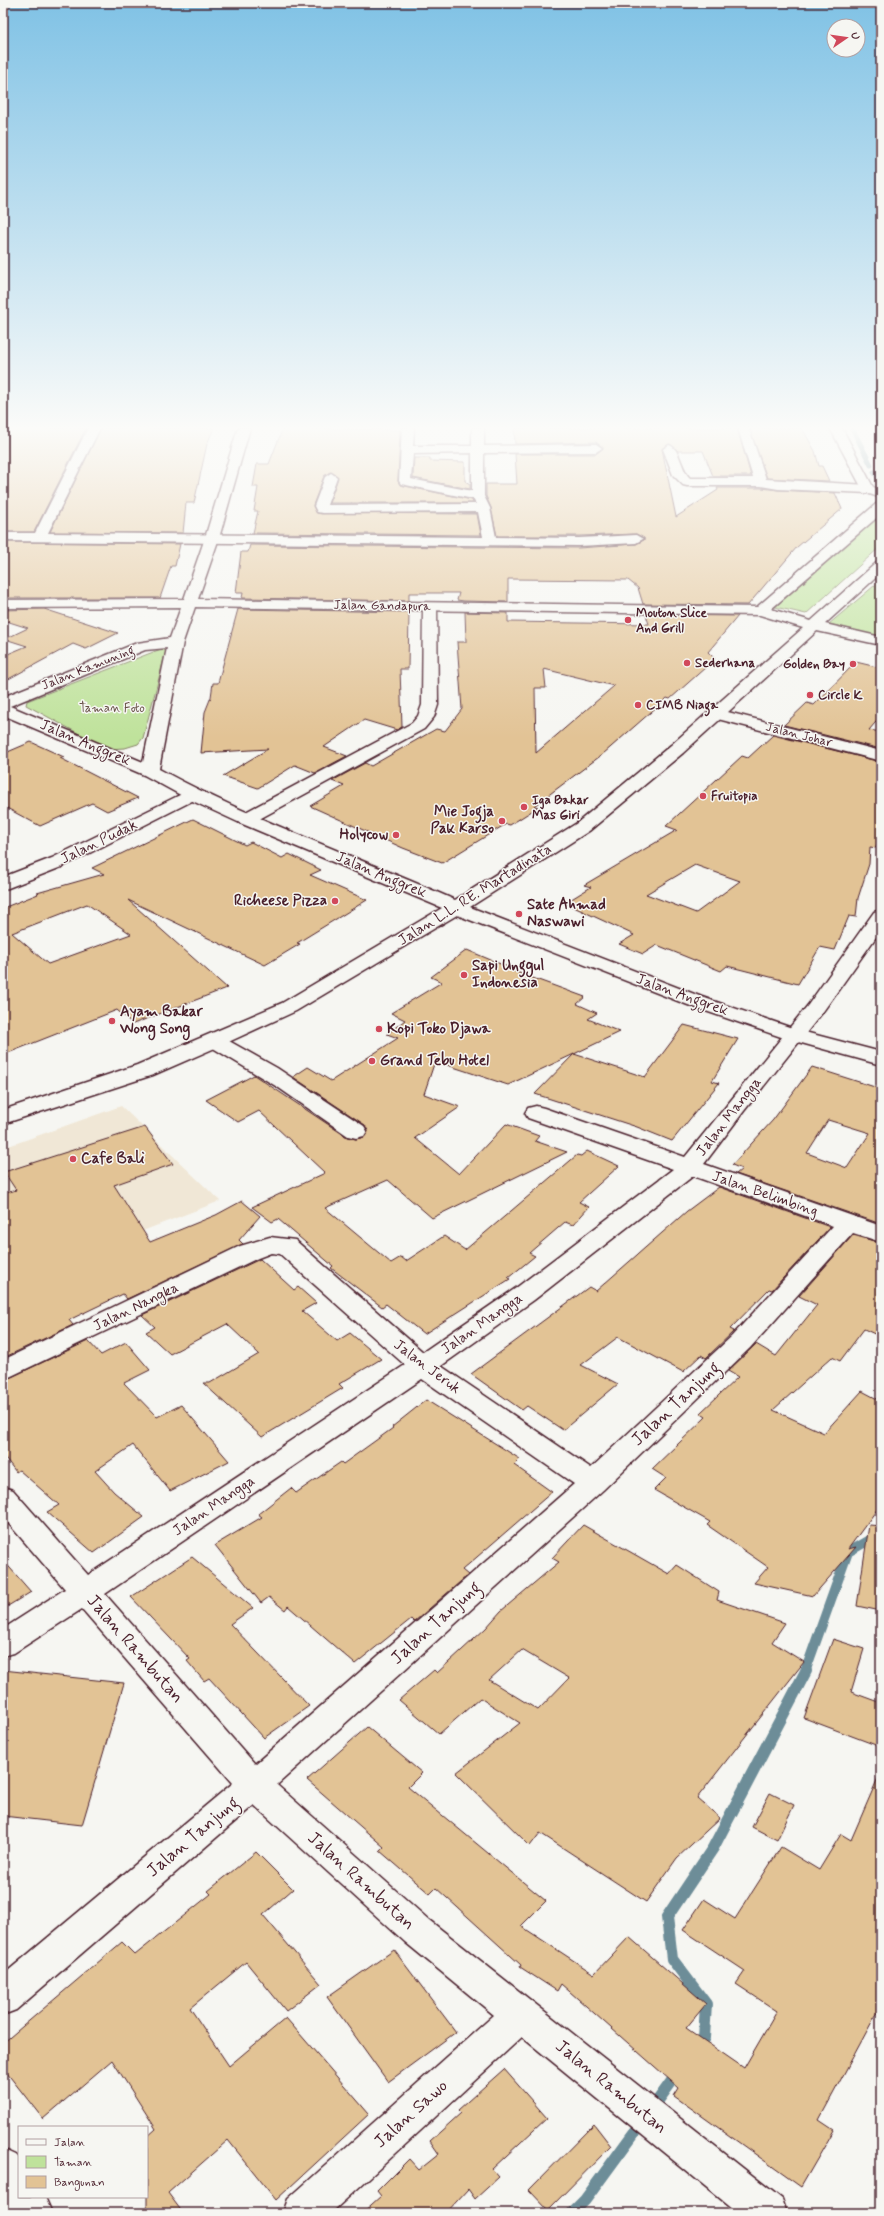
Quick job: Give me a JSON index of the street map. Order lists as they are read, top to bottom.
{
  "streets": {
    "street": [
      "Jalan Gandapura",
      "Jalan Kamuning",
      "Jalan Johar",
      "Jalan Anggrek",
      "Jalan Pudak",
      "Jalan L.L. RE. Martadinata",
      "Jalan Mangga",
      "Jalan Belimbing",
      "Jalan Nangka",
      "Jalan Jeruk",
      "Jalan Tanjung",
      "Jalan Rambutan",
      "Jalan Sawo"
    ]
  },
  "crossings": [
    ["Jalan Gandapura", "Jalan L.L. RE. Martadinata"],
    ["Jalan Johar", "Jalan L.L. RE. Martadinata"],
    ["Jalan Anggrek", "Jalan Pudak"],
    ["Jalan Anggrek", "Jalan L.L. RE. Martadinata"],
    ["Jalan Anggrek", "Jalan Mangga"],
    ["Jalan Mangga", "Jalan Belimbing"],
    ["Jalan Mangga", "Jalan Jeruk"],
    ["Jalan Mangga", "Jalan Rambutan"],
    ["Jalan Belimbing", "Jalan Tanjung"],
    ["Jalan Nangka", "Jalan Jeruk"],
    ["Jalan Jeruk", "Jalan Tanjung"],
    ["Jalan Tanjung", "Jalan Rambutan"],
    ["Jalan Rambutan", "Jalan Sawo"]
  ],
  "parks": ["Taman Foto"],
  "places": [
    "Mouton Slice And Grill",
    "Sederhana",
    "Golden Bay",
    "Circle K",
    "CIMB Niaga",
    "Fruitopia",
    "Iga Bakar Mas Giri",
    "Mie Jogja Pak Karso",
    "Holycow",
    "Richeese Pizza",
    "Sate Ahmad Naswawi",
    "Sapi Unggul Indonesia",
    "Ayam Bakar Wong Song",
    "Kopi Toko Djawa",
    "Grand Tebu Hotel",
    "Cafe Bali"
  ],
  "legend": ["Jalan", "Taman", "Bangunan"],
  "north": "right"
}
